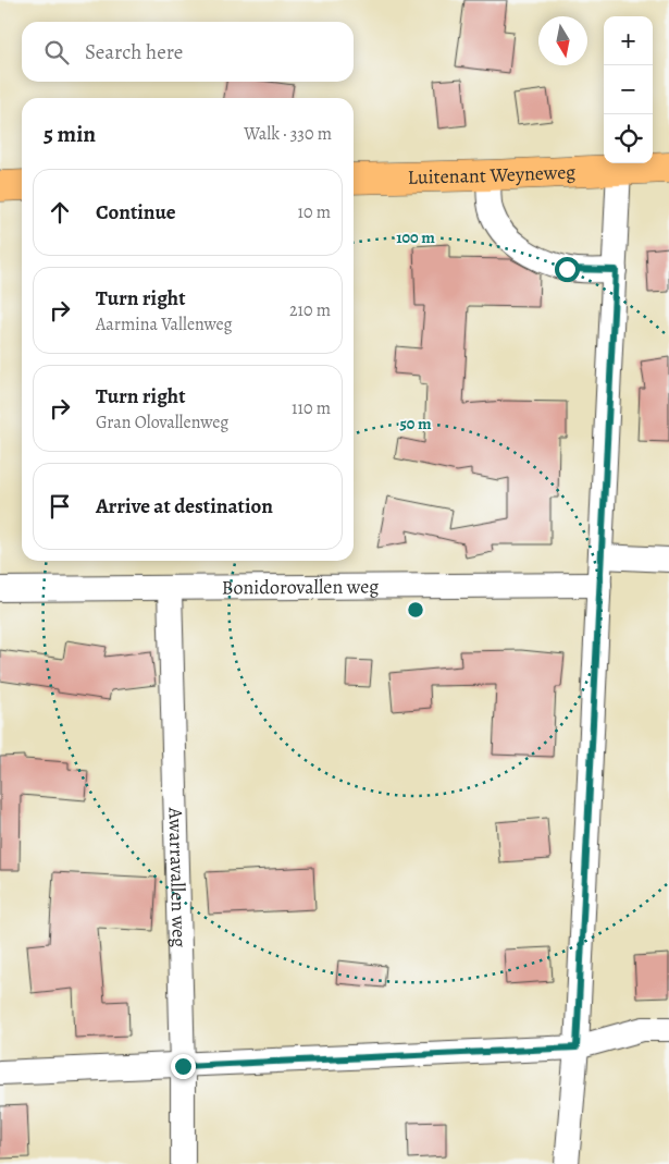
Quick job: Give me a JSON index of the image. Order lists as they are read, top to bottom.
{
  "streets": {
    "main road": ["Luitenant Weyneweg"],
    "street": ["Bonidorovallen weg", "Awarravallen weg"]
  },
  "crossings": [
    ["Bonidorovallen weg", "Awarravallen weg"]
  ],
  "north": "bottom",
  "page": {
    "map_buttons": ["+", "−"],
    "search": "Search here",
    "heading": ["5 min", "Walk · 330 m"],
    "list": [
      ["Continue", "10 m"],
      ["Turn right", "Aarmina Vallenweg", "210 m"],
      ["Turn right", "Gran Olovallenweg", "110 m"],
      "Arrive at destination"
    ]
  },
  "rings": ["100 m", "50 m"]
}
